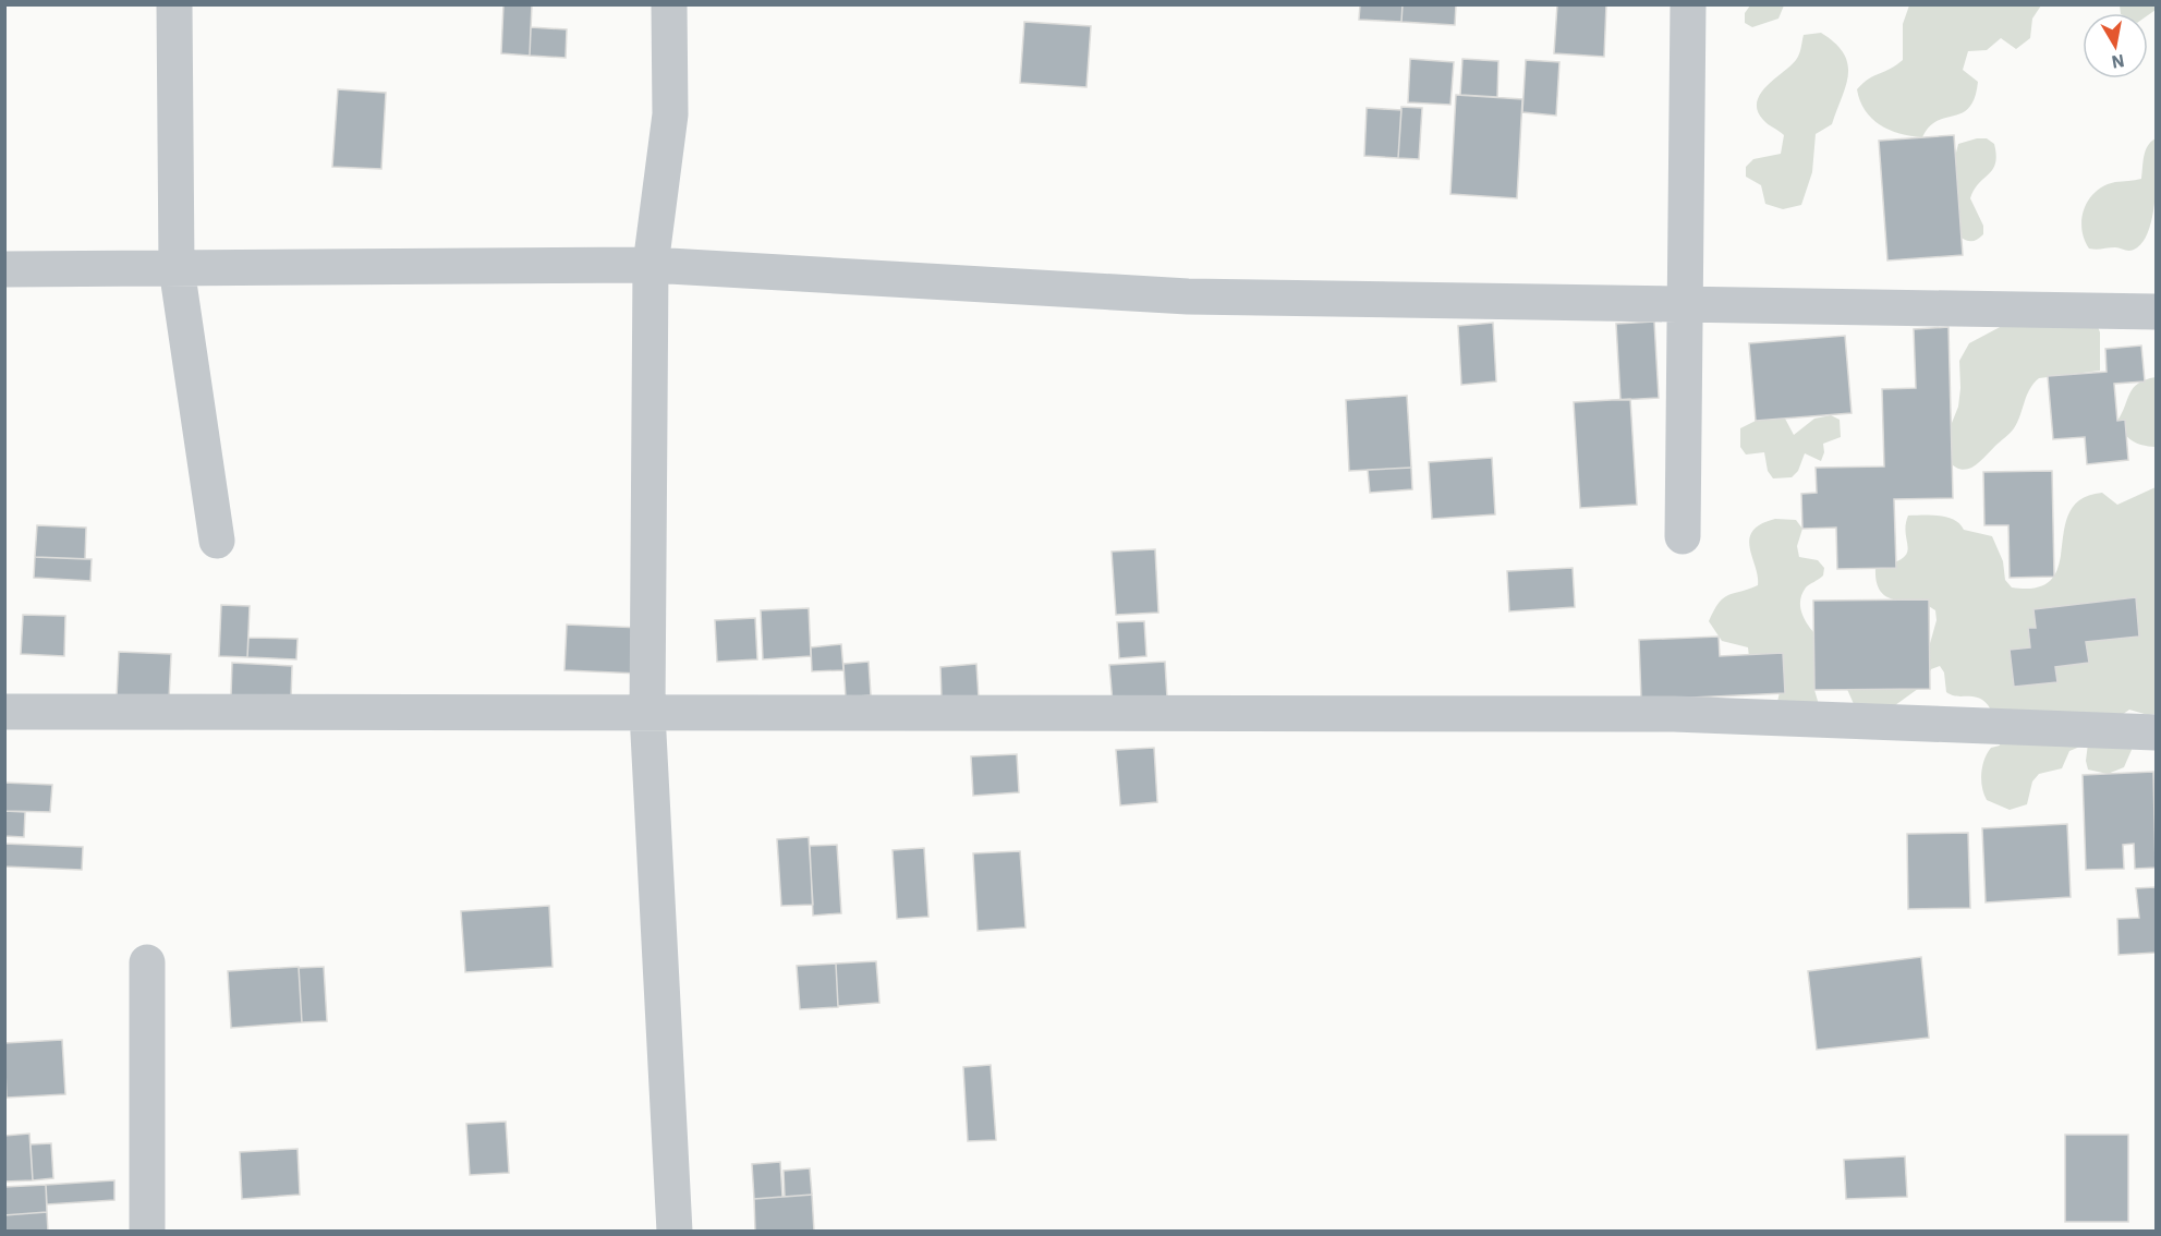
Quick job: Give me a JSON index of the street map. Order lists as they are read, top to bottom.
{
  "north": "bottom"
}
